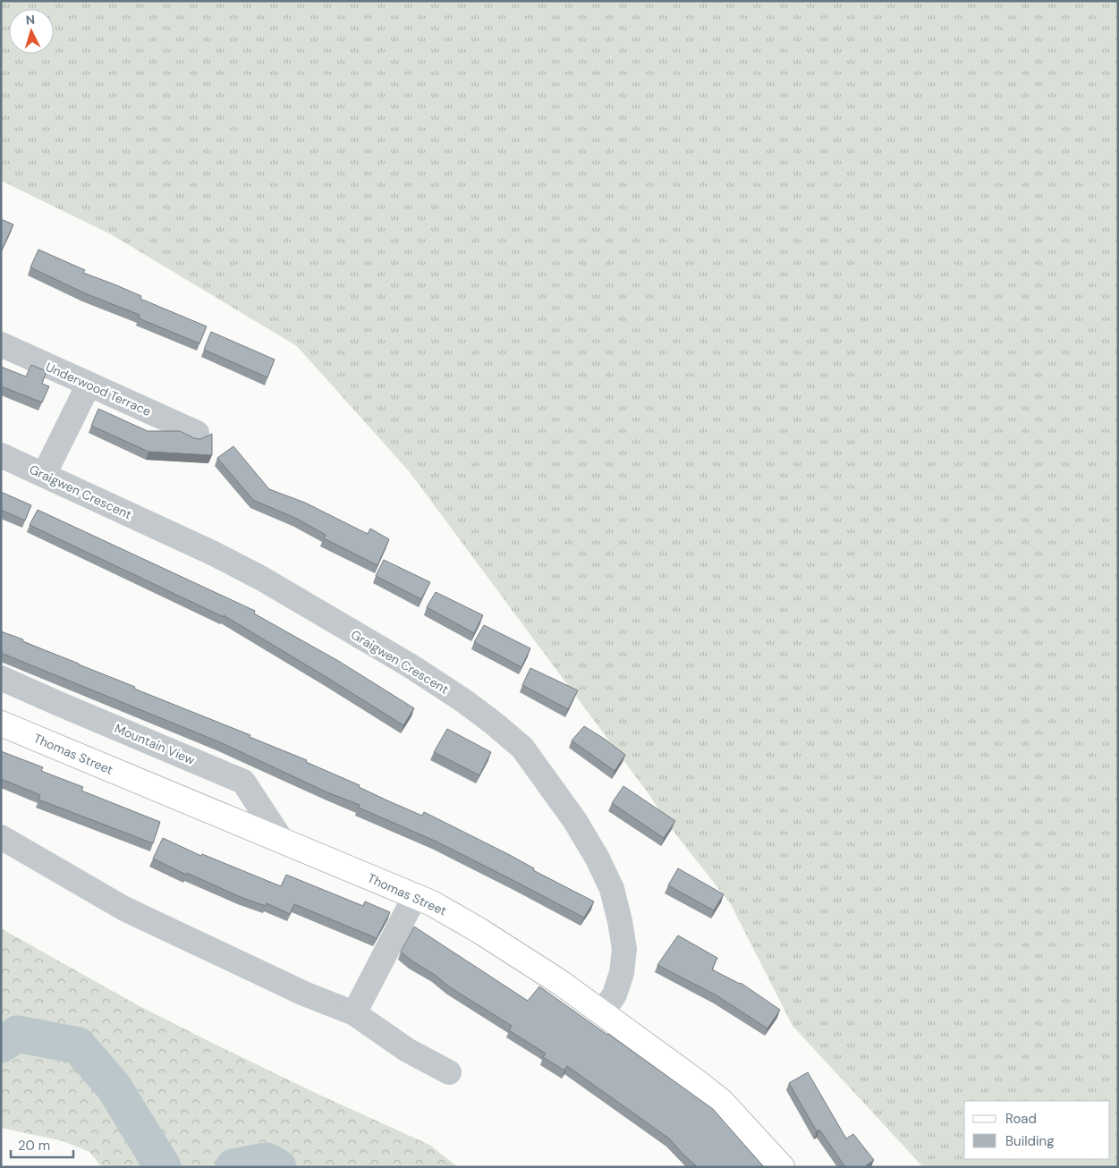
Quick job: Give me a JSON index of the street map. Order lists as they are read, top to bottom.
{
  "streets": {
    "main road": ["Thomas Street"],
    "street": ["Underwood Terrace", "Graigwen Crescent", "Mountain View"]
  },
  "crossings": [
    ["Graigwen Crescent", "Thomas Street"],
    ["Mountain View", "Thomas Street"]
  ],
  "legend": ["Road", "Building"],
  "scale_bar": "20 m",
  "north": "top"
}
